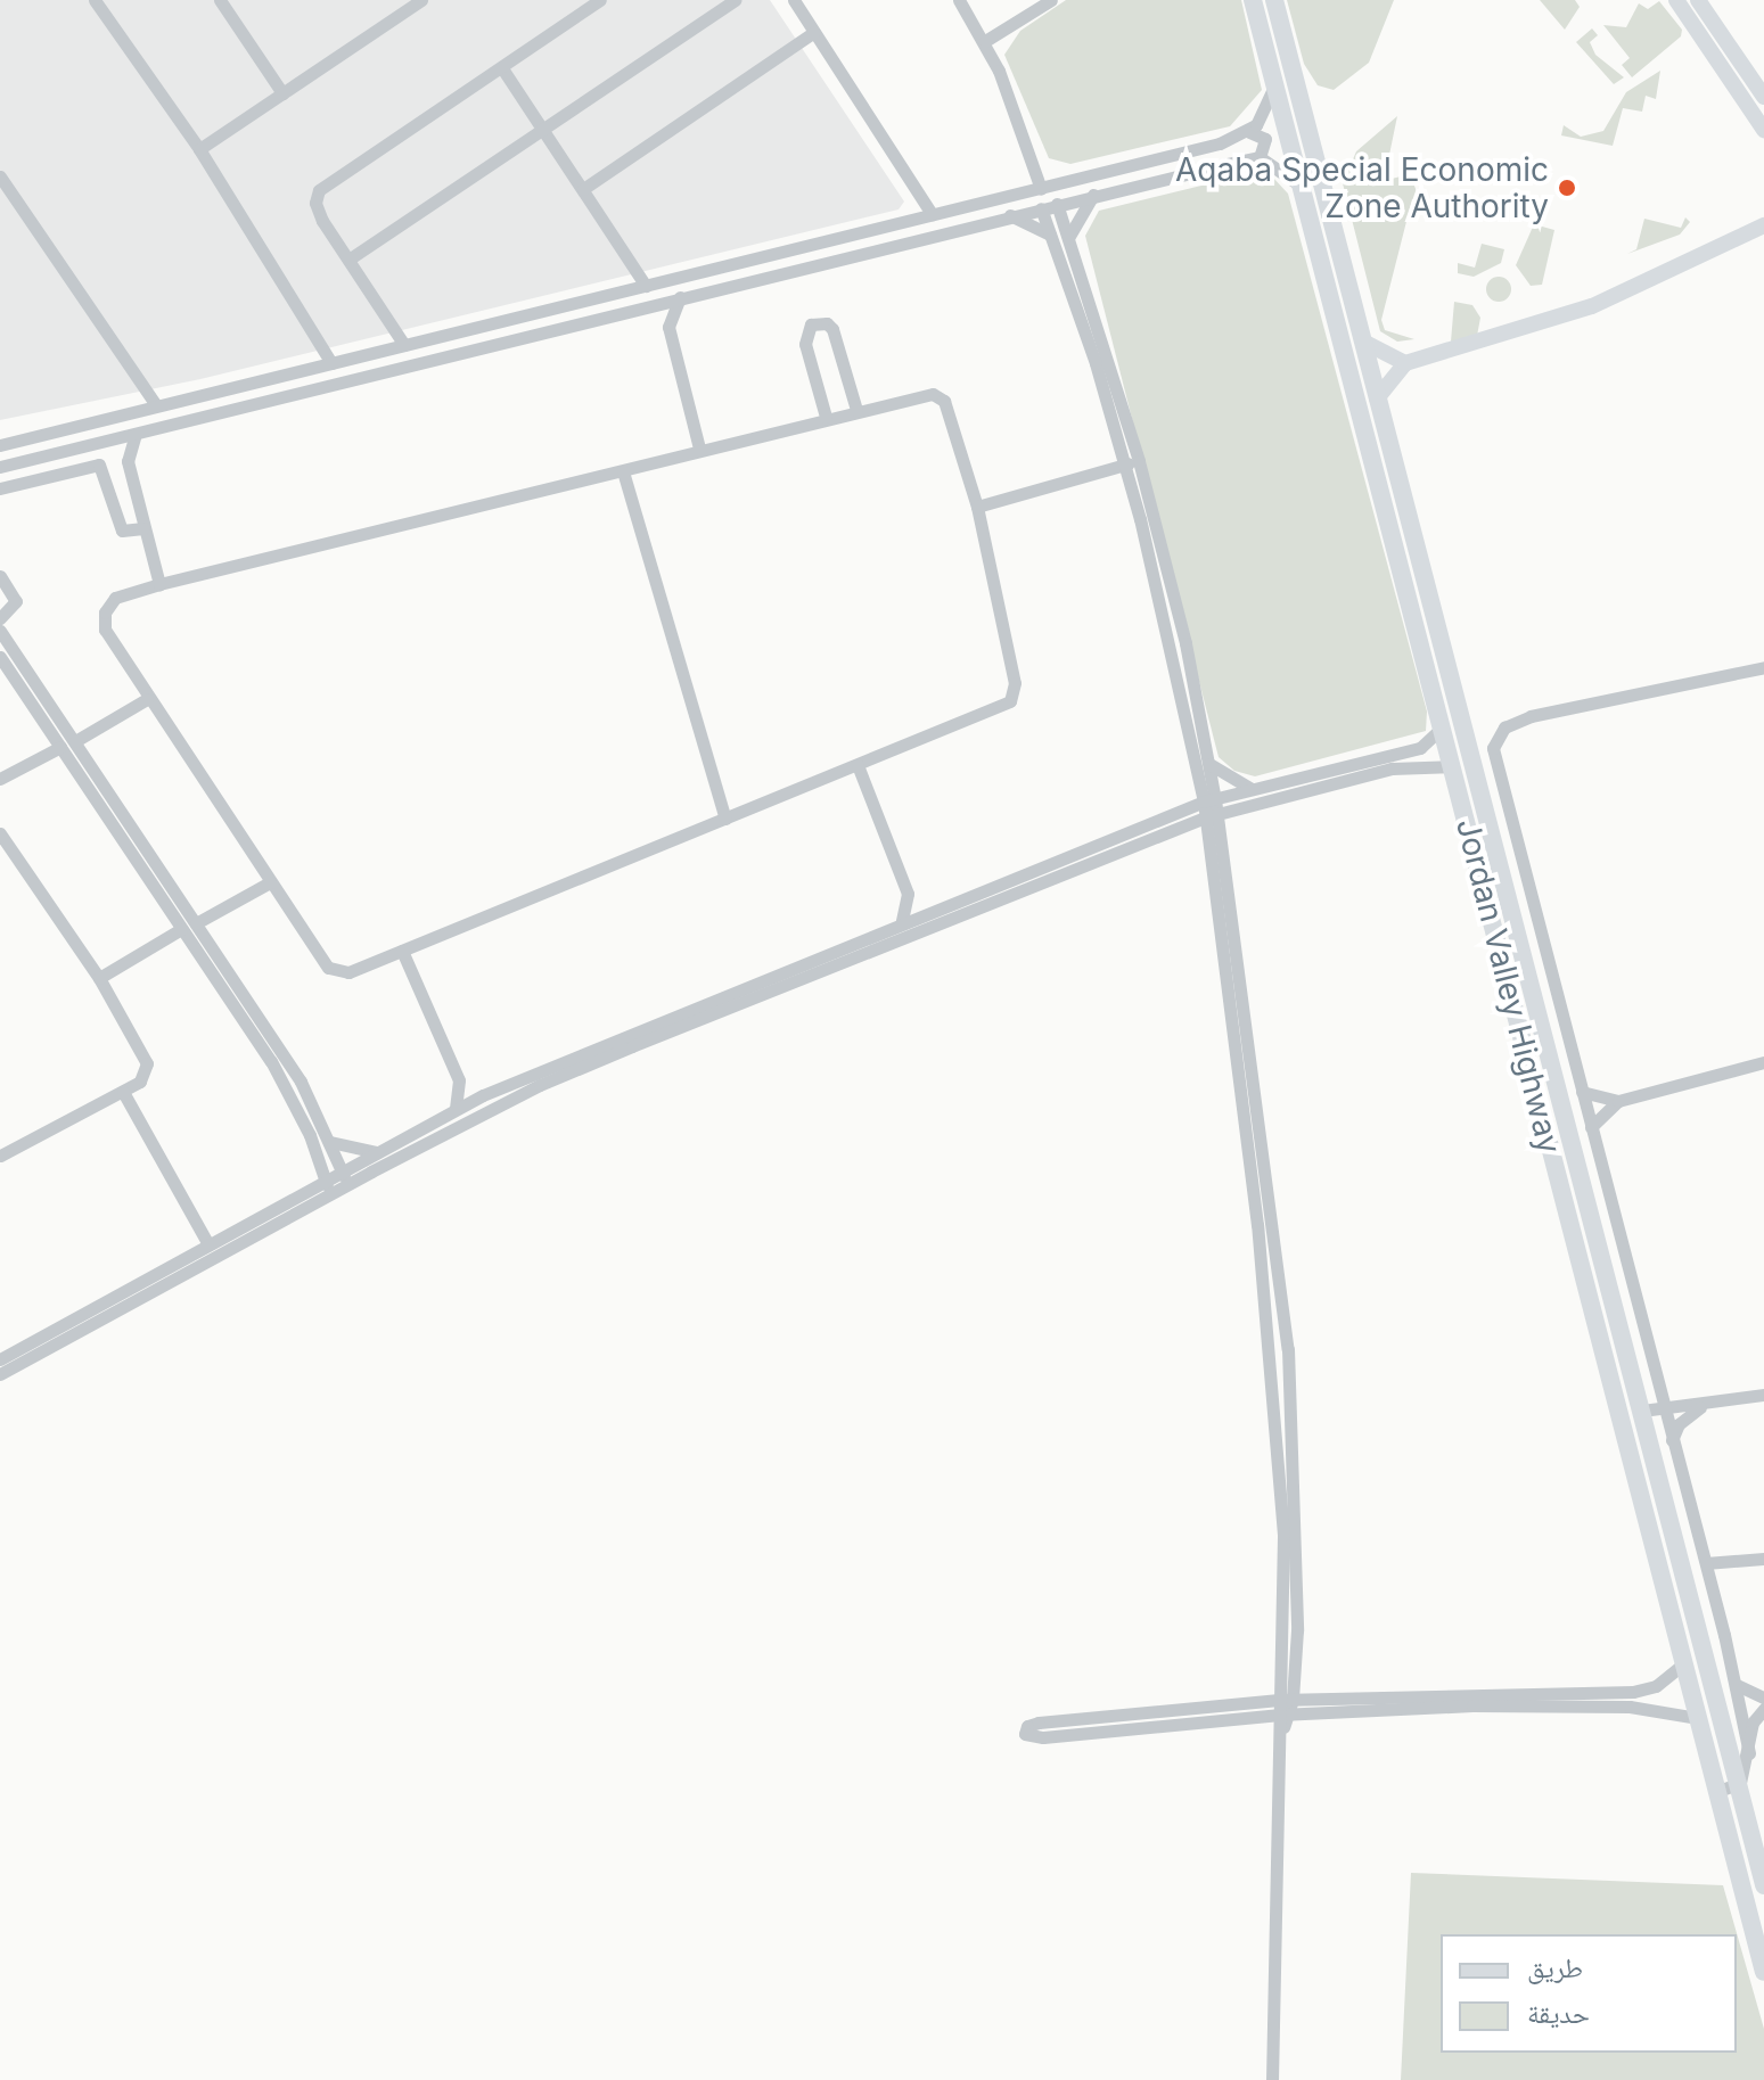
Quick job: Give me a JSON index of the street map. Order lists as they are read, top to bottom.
{
  "streets": {
    "highway": ["Jordan Valley Highway"]
  },
  "places": ["Aqaba Special Economic Zone Authority"],
  "legend": ["طريق", "حديقة"]
}
